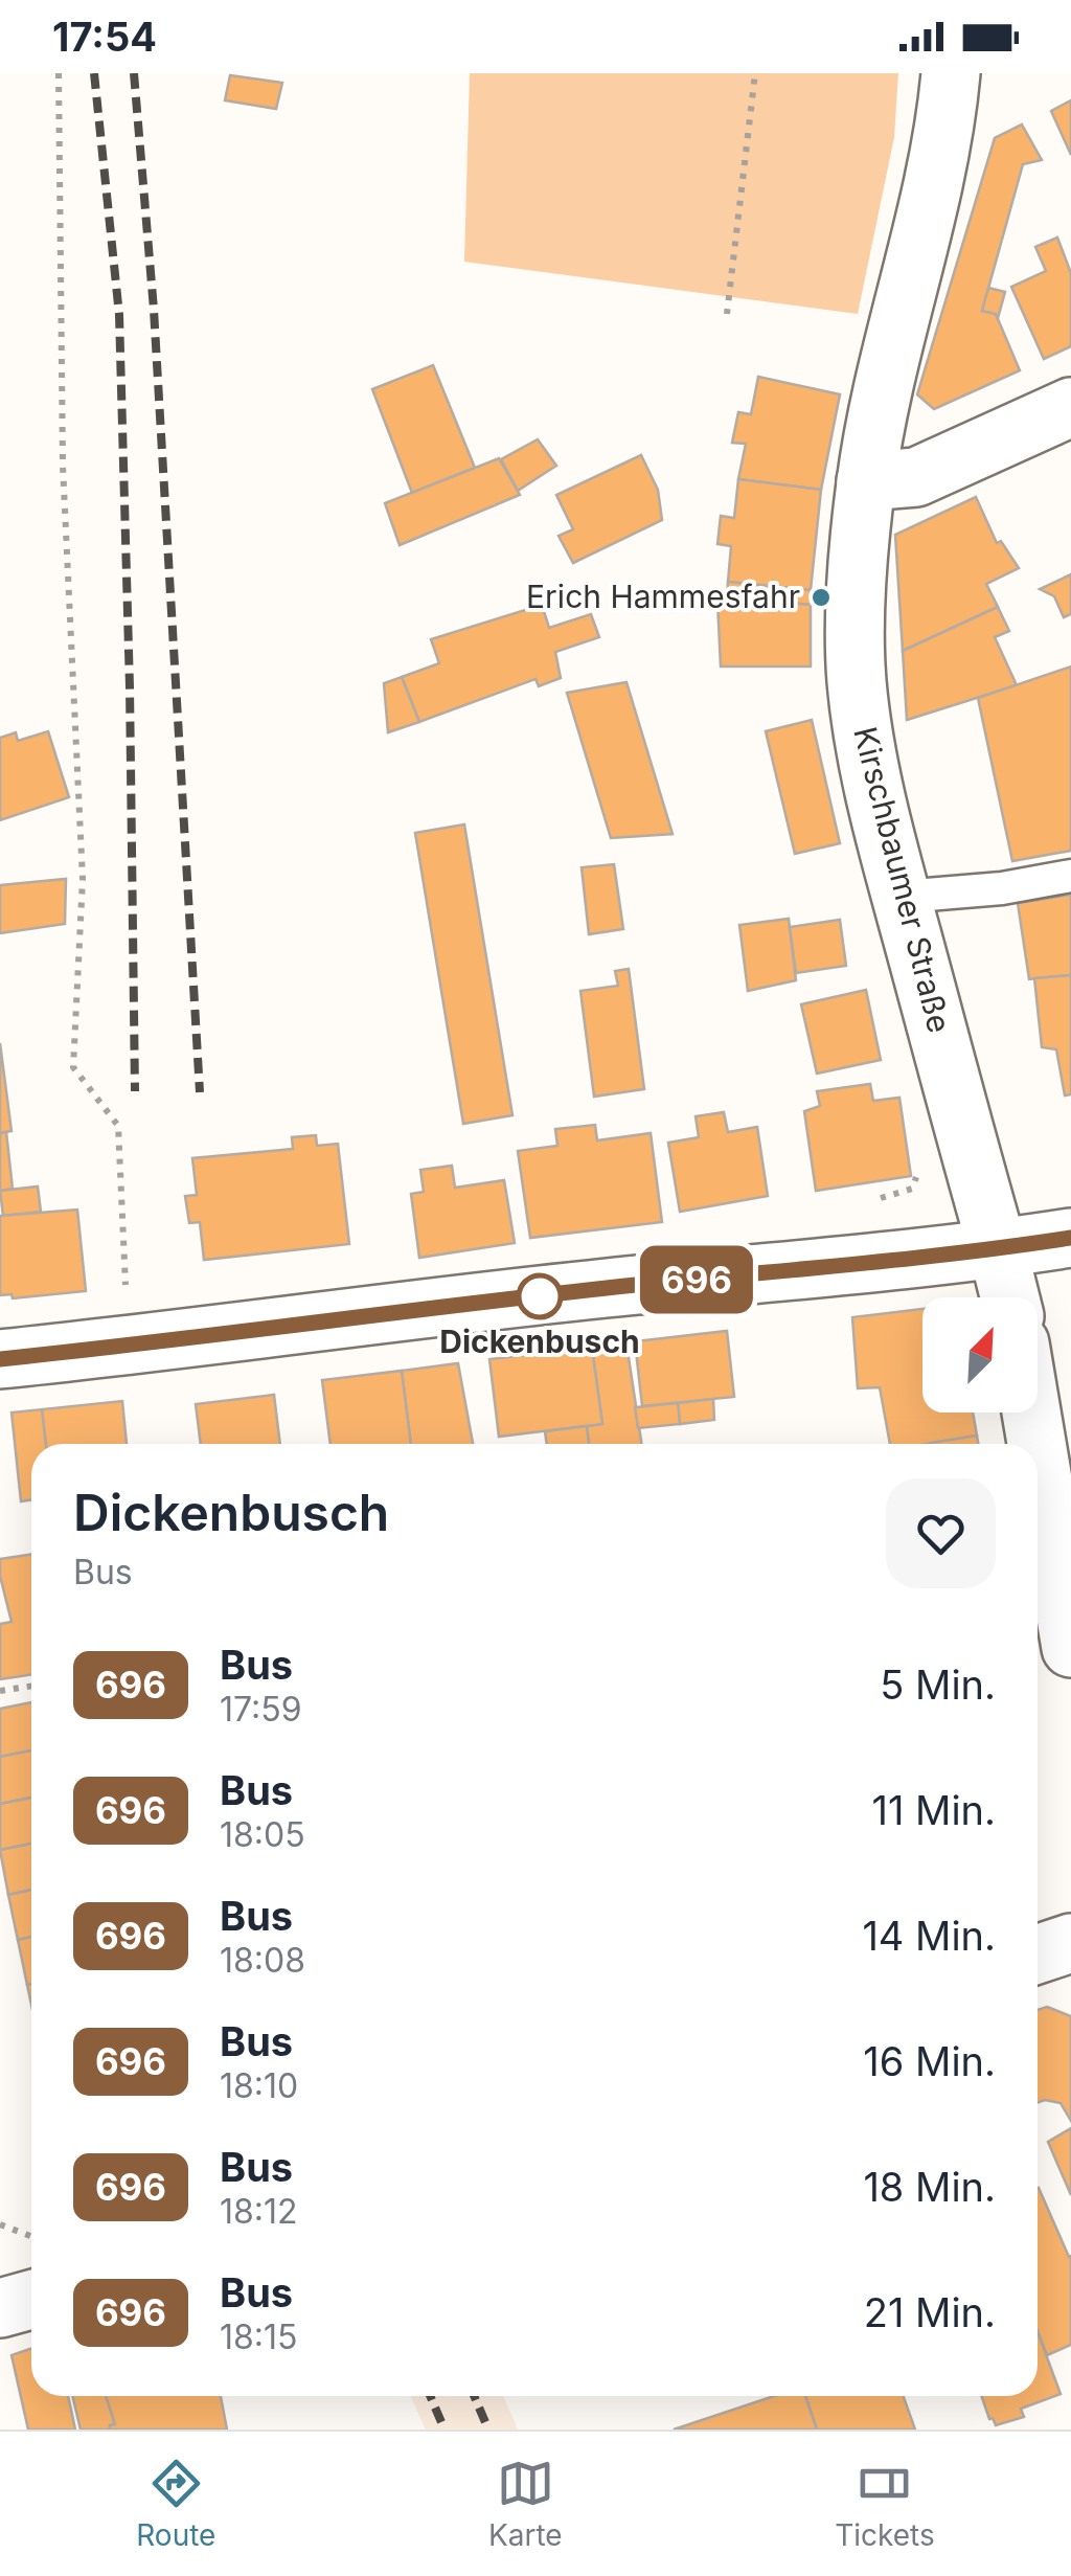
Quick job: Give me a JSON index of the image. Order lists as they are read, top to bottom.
{
  "streets": {
    "street": ["Kirschbaumer Straße"]
  },
  "places": ["Erich Hammesfahr", "Dickenbusch"],
  "lines": ["bus line 696"],
  "north": "top right",
  "page": {
    "status": "17:54",
    "on_map": "696",
    "heading": ["Dickenbusch", "Bus"],
    "list": [
      {
        "mark": "696",
        "name": "Bus",
        "note": "17:59",
        "value": "5 Min."
      },
      {
        "mark": "696",
        "name": "Bus",
        "note": "18:05",
        "value": "11 Min."
      },
      {
        "mark": "696",
        "name": "Bus",
        "note": "18:08",
        "value": "14 Min."
      },
      {
        "mark": "696",
        "name": "Bus",
        "note": "18:10",
        "value": "16 Min."
      },
      {
        "mark": "696",
        "name": "Bus",
        "note": "18:12",
        "value": "18 Min."
      },
      {
        "mark": "696",
        "name": "Bus",
        "note": "18:15",
        "value": "21 Min."
      }
    ],
    "tabs": ["Route", "Karte", "Tickets"]
  }
}
